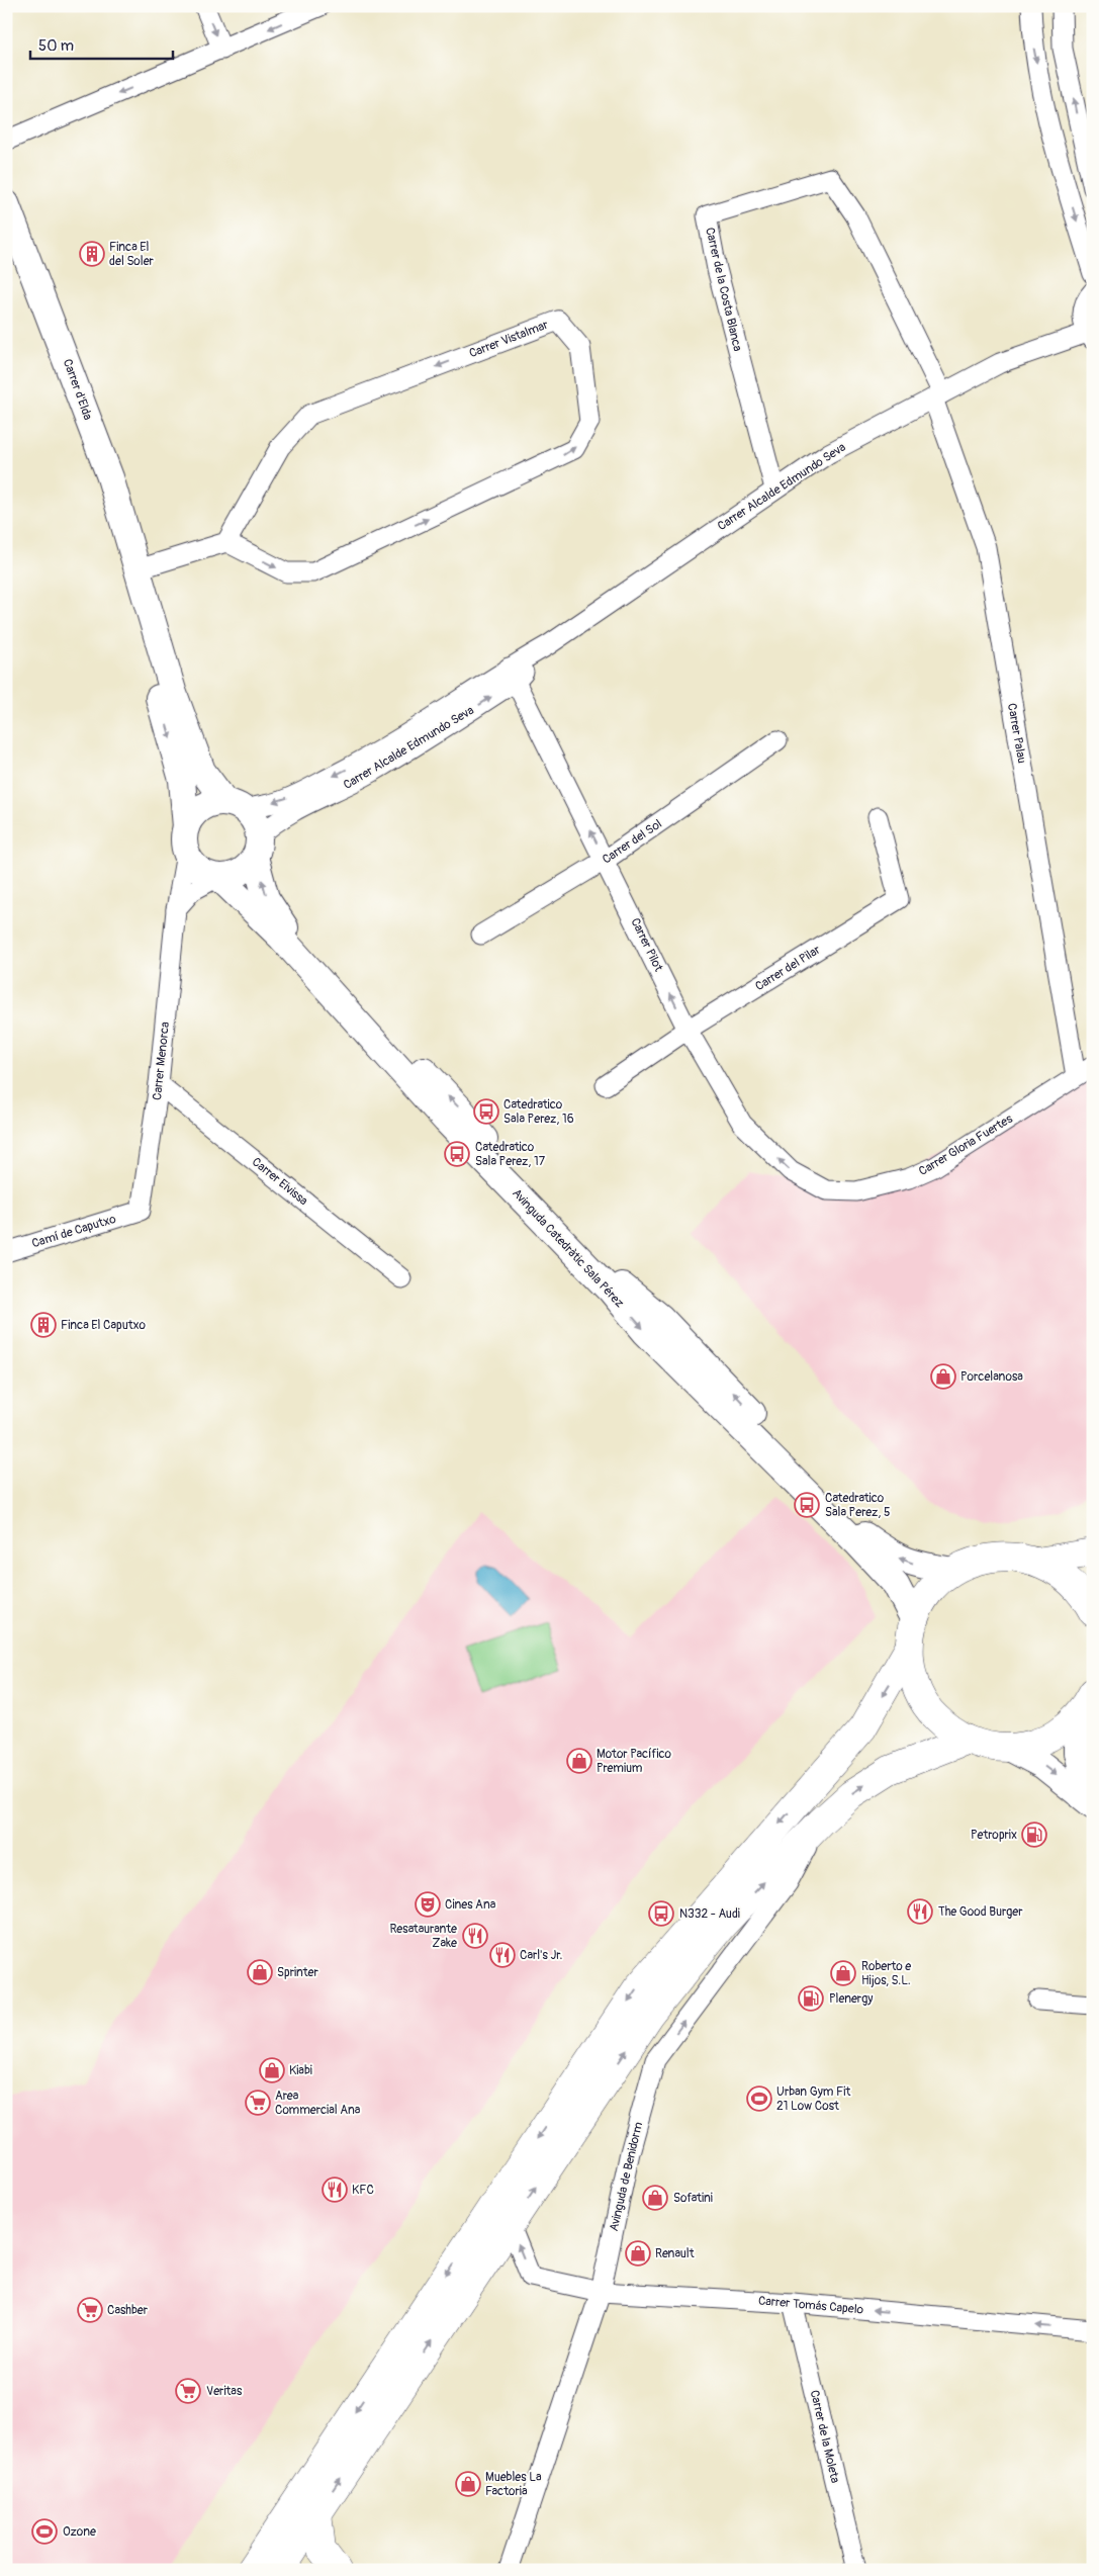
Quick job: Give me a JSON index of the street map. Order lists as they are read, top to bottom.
{
  "streets": {
    "street": [
      "Carrer de la Costa Blanca",
      "Carrer Vistalmar",
      "Carrer d'Elda",
      "Carrer Alcalde Edmundo Seva",
      "Carrer Palau",
      "Carrer del Sol",
      "Carrer Pilot",
      "Carrer del Pilar",
      "Carrer Menorca",
      "Carrer Gloria Fuertes",
      "Carrer Eivissa",
      "Camí de Caputxo",
      "Avinguda Catedràtic Sala Pérez",
      "Avinguda de Benidorm",
      "Carrer Tomás Capelo",
      "Carrer de la Moleta"
    ]
  },
  "crossings": [
    ["Carrer de la Costa Blanca", "Carrer Alcalde Edmundo Seva"],
    ["Carrer de la Costa Blanca", "Carrer Palau"],
    ["Carrer Alcalde Edmundo Seva", "Carrer Palau"],
    ["Carrer Alcalde Edmundo Seva", "Carrer Pilot"],
    ["Carrer Alcalde Edmundo Seva", "Carrer Menorca"],
    ["Carrer Alcalde Edmundo Seva", "Avinguda Catedràtic Sala Pérez"],
    ["Carrer Palau", "Carrer Gloria Fuertes"],
    ["Carrer del Sol", "Carrer Pilot"],
    ["Carrer Pilot", "Carrer del Pilar"],
    ["Carrer Pilot", "Carrer Gloria Fuertes"],
    ["Carrer Menorca", "Carrer Eivissa"],
    ["Carrer Menorca", "Camí de Caputxo"],
    ["Carrer Menorca", "Avinguda Catedràtic Sala Pérez"],
    ["Avinguda de Benidorm", "Carrer Tomás Capelo"],
    ["Carrer Tomás Capelo", "Carrer de la Moleta"]
  ],
  "one_way": ["Carrer Pilot", "Avinguda de Benidorm", "Carrer Tomás Capelo"],
  "places": {
    "building": ["Finca El del Soler", "Finca El Caputxo"],
    "bus stop": [
      "Catedratico Sala Perez, 16",
      "Catedratico Sala Perez, 17",
      "Catedratico Sala Perez, 5",
      "N332 - Audi"
    ],
    "shop": [
      "Porcelanosa",
      "Motor Pacífico Premium",
      "Sprinter",
      "Roberto e Hijos, S.L.",
      "Kiabi",
      "Sofatini",
      "Renault",
      "Muebles La Factoria"
    ],
    "fuel station": ["Petroprix", "Plenergy"],
    "theatre": ["Cines Ana"],
    "restaurant": [
      "The Good Burger",
      "Resataurante Zake",
      "Carl's Jr.",
      "KFC"
    ],
    "sports": ["Urban Gym Fit 21 Low Cost", "Ozone"],
    "supermarket": ["Area Commercial Ana", "Cashber", "Veritas"]
  },
  "scale_bar": "50 m"
}
